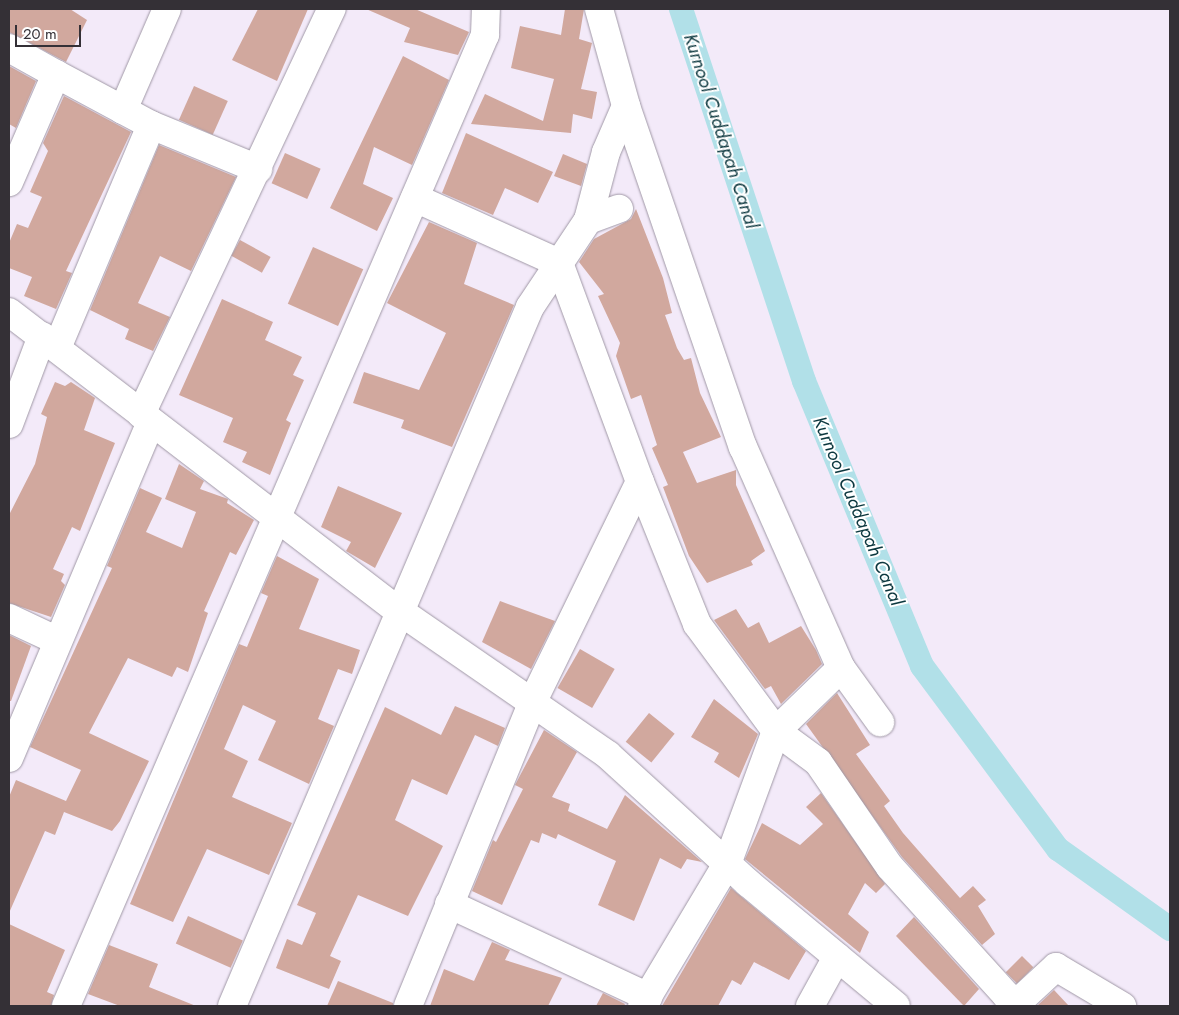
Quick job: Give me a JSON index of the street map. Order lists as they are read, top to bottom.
{
  "water": ["Kurnool Cuddapah Canal"],
  "scale_bar": "20 m"
}
